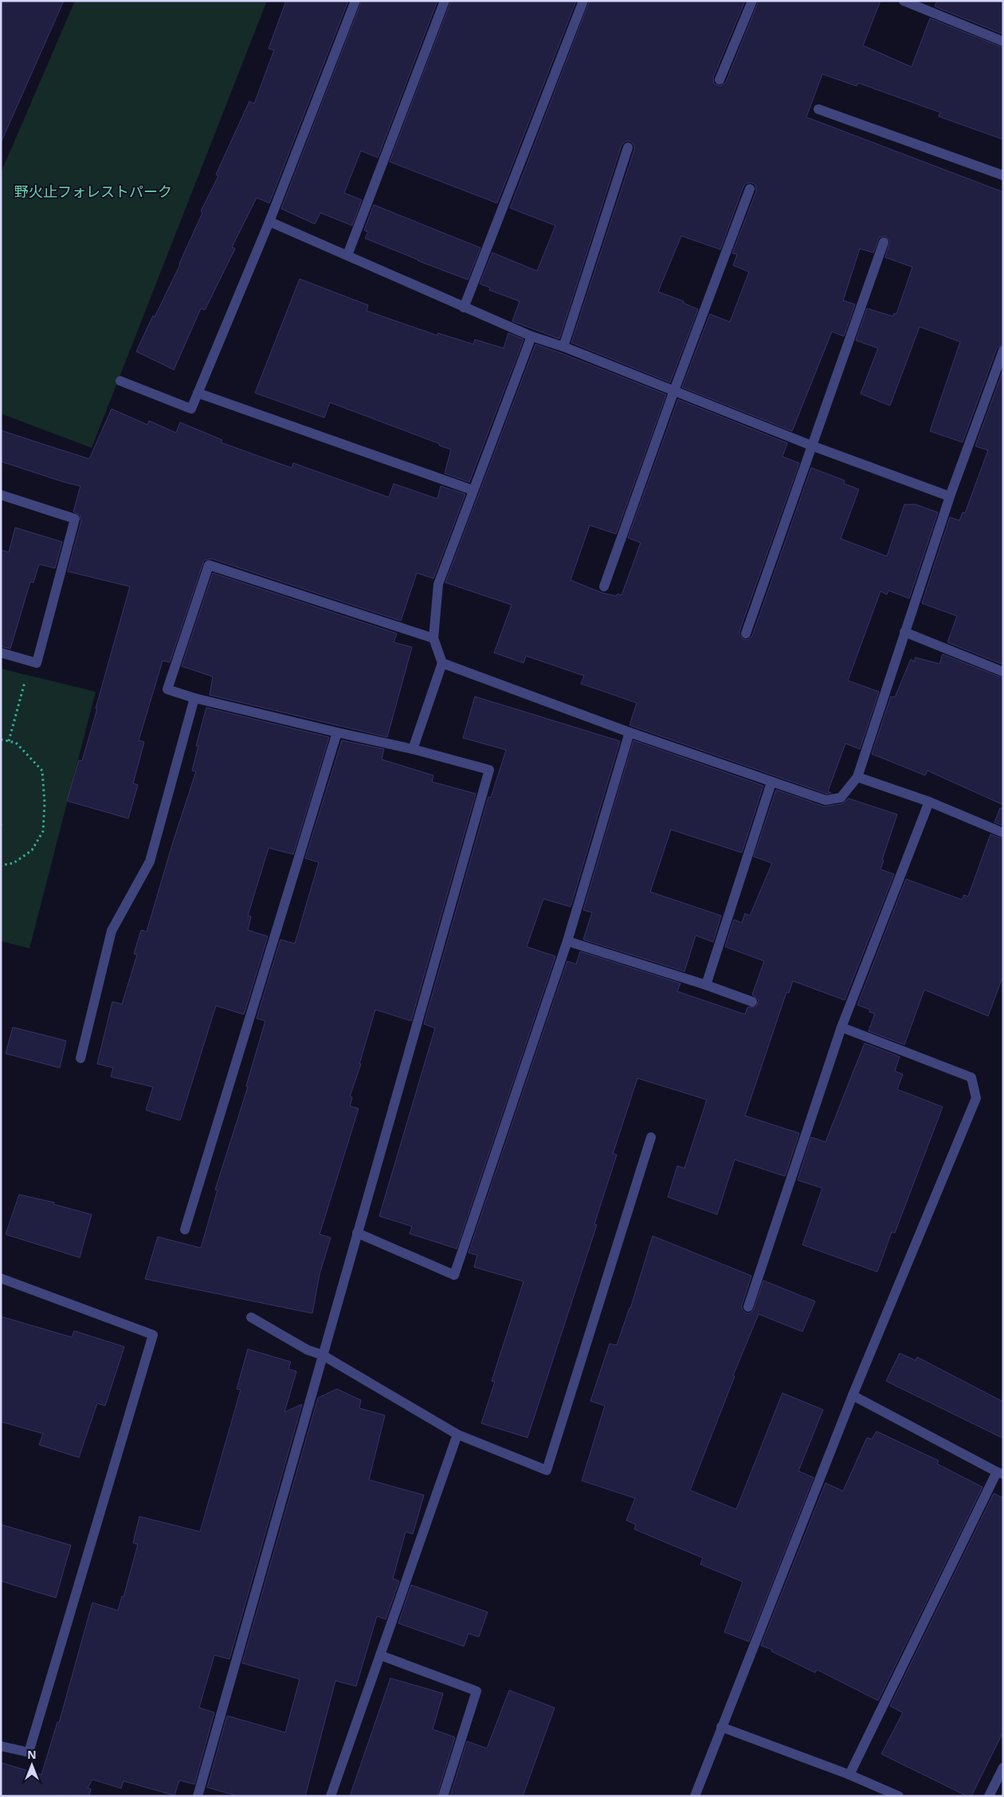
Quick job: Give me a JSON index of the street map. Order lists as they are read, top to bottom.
{
  "parks": ["野火止フォレストパーク"],
  "north": "top"
}
